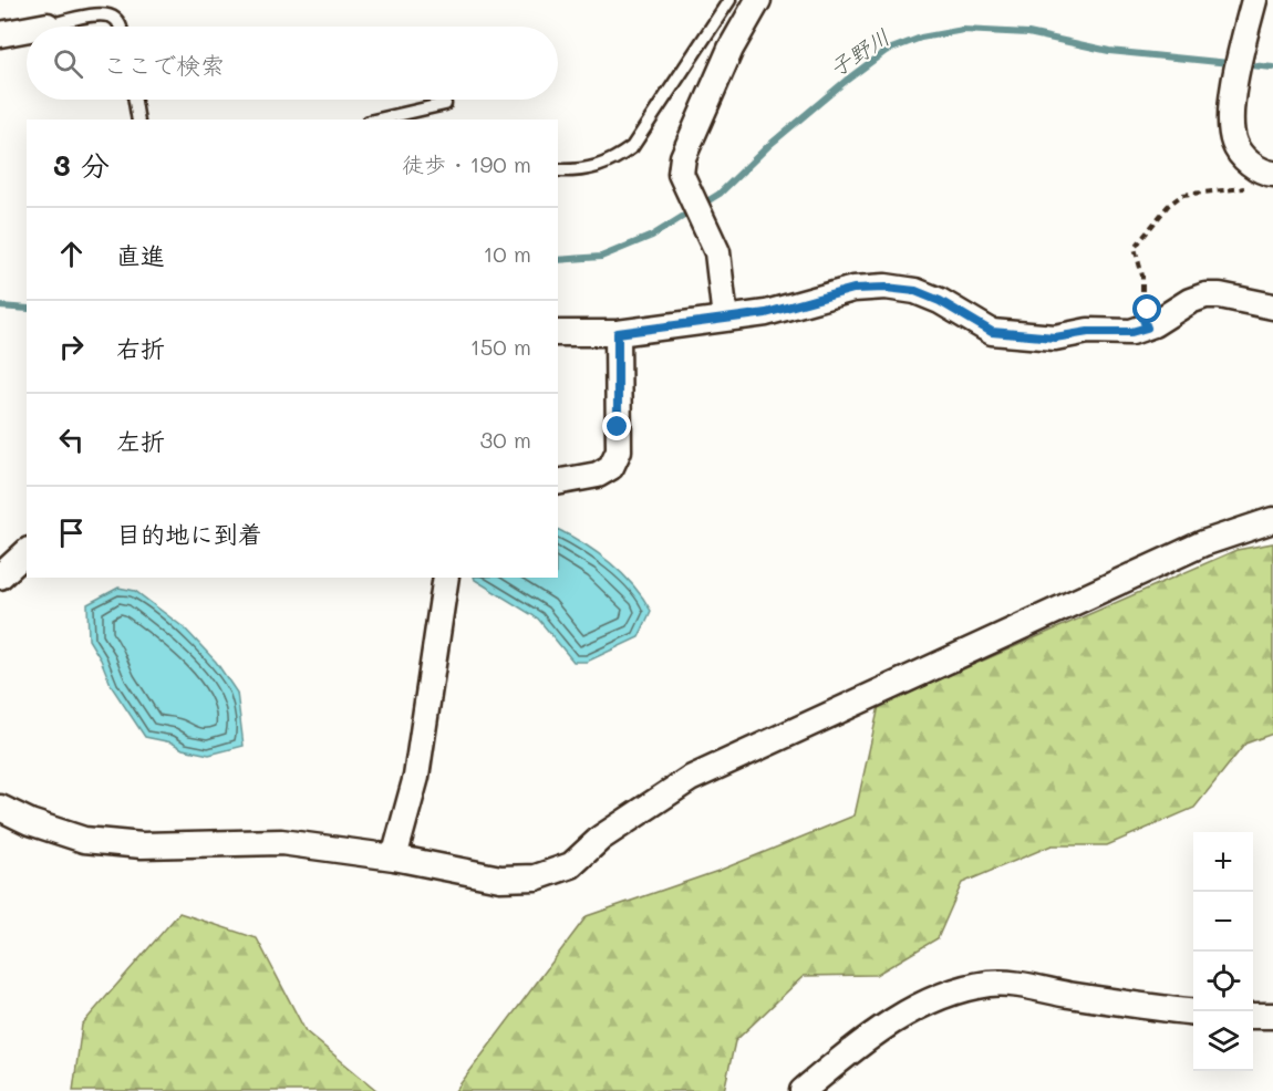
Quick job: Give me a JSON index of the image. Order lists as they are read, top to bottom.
{
  "water": ["子野川"],
  "page": {
    "search": "ここで検索",
    "heading": ["3 分", "徒歩 · 190 m"],
    "list": [
      ["直進", "10 m"],
      ["右折", "150 m"],
      ["左折", "30 m"],
      "目的地に到着"
    ],
    "map_buttons": ["+", "−"]
  }
}
